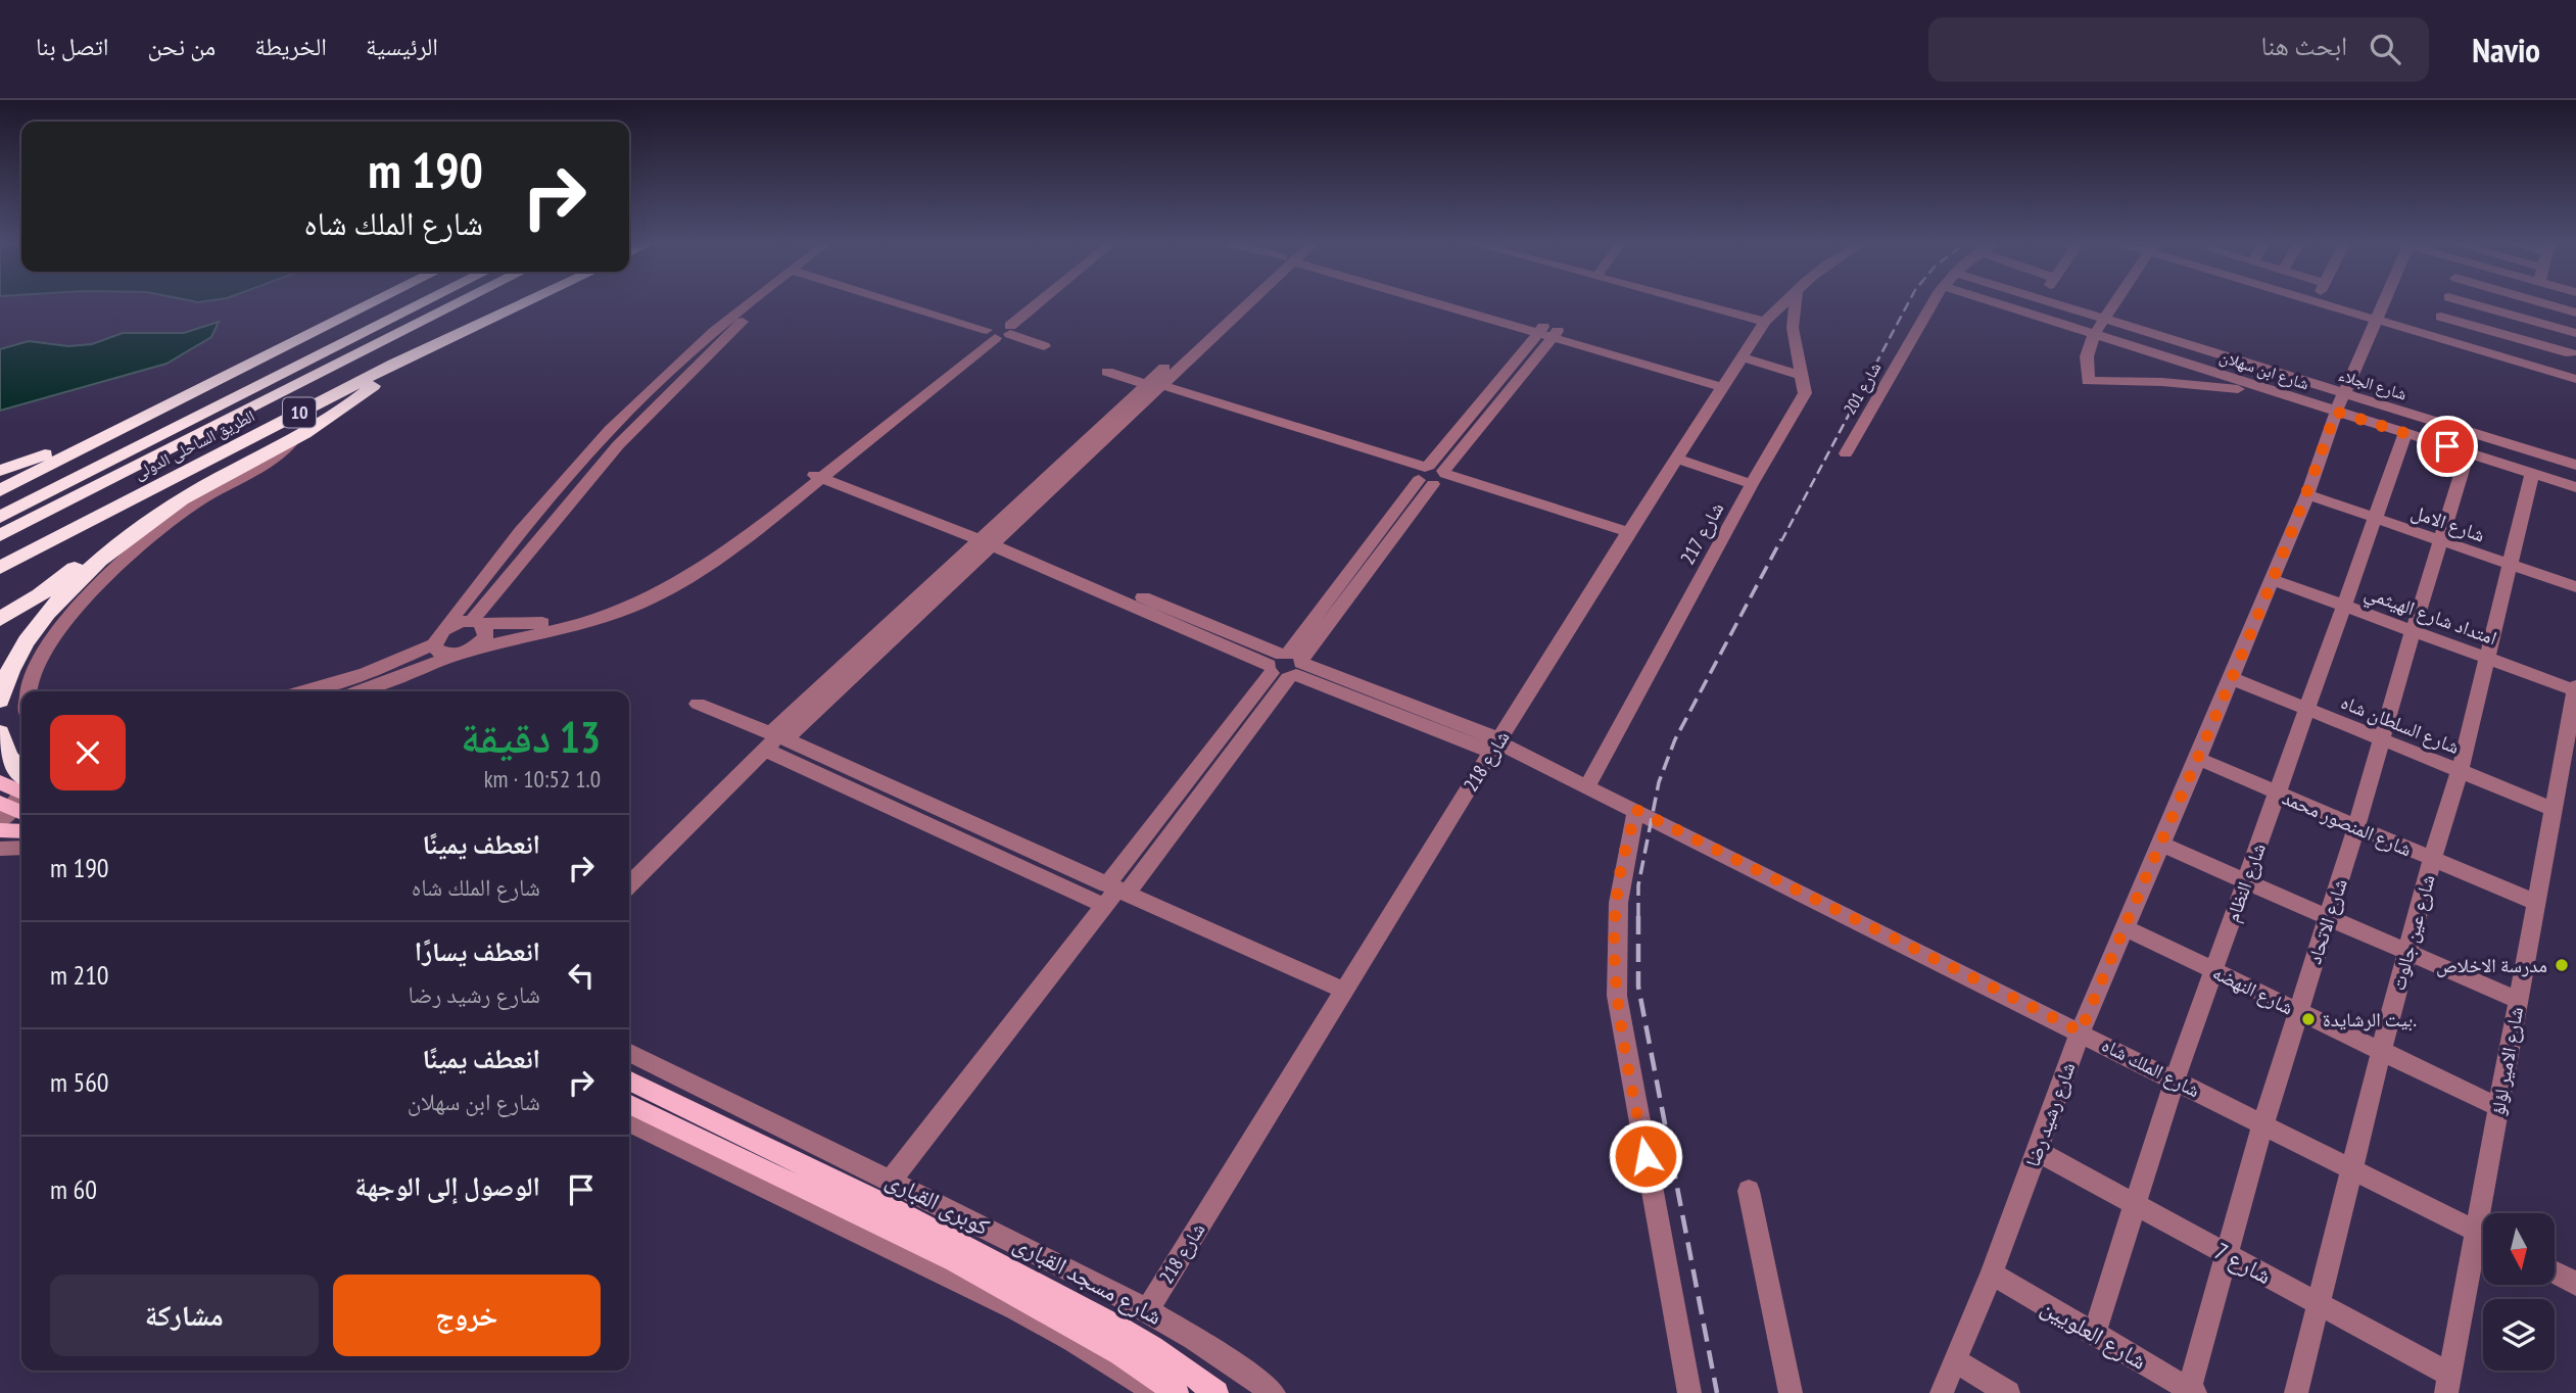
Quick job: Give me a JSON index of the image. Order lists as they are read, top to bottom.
{
  "streets": {
    "highway": ["10", "الطريق الساحلى الدولى"],
    "main road": ["كوبرى القبارى"],
    "street": [
      "شارع ابن سهلان",
      "شارع الجلاء",
      "شارع 201",
      "شارع الامل",
      "شارع 217",
      "امتداد شارع الهيثمي",
      "شارع السلطان شاه",
      "شارع 218",
      "شارع المنصور محمد",
      "شارع النظام",
      "شارع الاتحاد",
      "شارع عين جالوت",
      "شارع النهضه",
      "شارع الامير لؤلؤ",
      "شارع الملك شاه",
      "شارع رشيد رضا",
      "شارع 7",
      "شارع مسجد القبارى",
      "شارع العلويين"
    ]
  },
  "crossings": [
    ["شارع ابن سهلان", "شارع النظام"],
    ["شارع ابن سهلان", "شارع الاتحاد"],
    ["شارع ابن سهلان", "شارع عين جالوت"],
    ["شارع ابن سهلان", "شارع رشيد رضا"],
    ["شارع الجلاء", "شارع رشيد رضا"],
    ["شارع الامل", "شارع النظام"],
    ["شارع الامل", "شارع الاتحاد"],
    ["شارع الامل", "شارع عين جالوت"],
    ["شارع الامل", "شارع رشيد رضا"],
    ["شارع 217", "شارع الملك شاه"],
    ["امتداد شارع الهيثمي", "شارع النظام"],
    ["امتداد شارع الهيثمي", "شارع الاتحاد"],
    ["امتداد شارع الهيثمي", "شارع عين جالوت"],
    ["امتداد شارع الهيثمي", "شارع الامير لؤلؤ"],
    ["امتداد شارع الهيثمي", "شارع رشيد رضا"],
    ["شارع السلطان شاه", "شارع النظام"],
    ["شارع السلطان شاه", "شارع الاتحاد"],
    ["شارع السلطان شاه", "شارع عين جالوت"],
    ["شارع السلطان شاه", "شارع الامير لؤلؤ"],
    ["شارع السلطان شاه", "شارع رشيد رضا"],
    ["شارع 218", "شارع الملك شاه"],
    ["شارع 218", "شارع مسجد القبارى"],
    ["شارع المنصور محمد", "شارع النظام"],
    ["شارع المنصور محمد", "شارع الاتحاد"],
    ["شارع المنصور محمد", "شارع عين جالوت"],
    ["شارع المنصور محمد", "شارع الامير لؤلؤ"],
    ["شارع المنصور محمد", "شارع رشيد رضا"],
    ["شارع النظام", "شارع النهضه"],
    ["شارع النظام", "شارع الملك شاه"],
    ["شارع النظام", "شارع 7"],
    ["شارع النظام", "شارع العلويين"],
    ["شارع الاتحاد", "شارع النهضه"],
    ["شارع الاتحاد", "شارع الملك شاه"],
    ["شارع الاتحاد", "شارع 7"],
    ["شارع الاتحاد", "شارع العلويين"],
    ["شارع عين جالوت", "شارع النهضه"],
    ["شارع عين جالوت", "شارع الملك شاه"],
    ["شارع عين جالوت", "شارع 7"],
    ["شارع النهضه", "شارع الامير لؤلؤ"],
    ["شارع النهضه", "شارع رشيد رضا"],
    ["شارع الامير لؤلؤ", "شارع الملك شاه"],
    ["شارع الامير لؤلؤ", "شارع 7"],
    ["شارع الملك شاه", "شارع رشيد رضا"],
    ["شارع رشيد رضا", "شارع 7"],
    ["شارع رشيد رضا", "شارع العلويين"]
  ],
  "places": ["مدرسة الاخلاص", "بيت الرشايدة."],
  "north": "bottom",
  "page": {
    "header": "Navio",
    "search": "ابحث هنا",
    "nav": [
      "الرئيسية",
      "الخريطة",
      "من نحن",
      "اتصل بنا"
    ],
    "turn": ["190 m", "شارع الملك شاه"],
    "heading": ["13 دقيقة", "1.0 km · 10:52"],
    "list": [
      {
        "name": "انعطف يمينًا",
        "note": "شارع الملك شاه",
        "value": "190 m"
      },
      {
        "name": "انعطف يسارًا",
        "note": "شارع رشيد رضا",
        "value": "210 m"
      },
      {
        "name": "انعطف يمينًا",
        "note": "شارع ابن سهلان",
        "value": "560 m"
      },
      {
        "name": "الوصول إلى الوجهة",
        "value": "60 m"
      }
    ],
    "buttons": ["خروج", "مشاركة"]
  }
}
